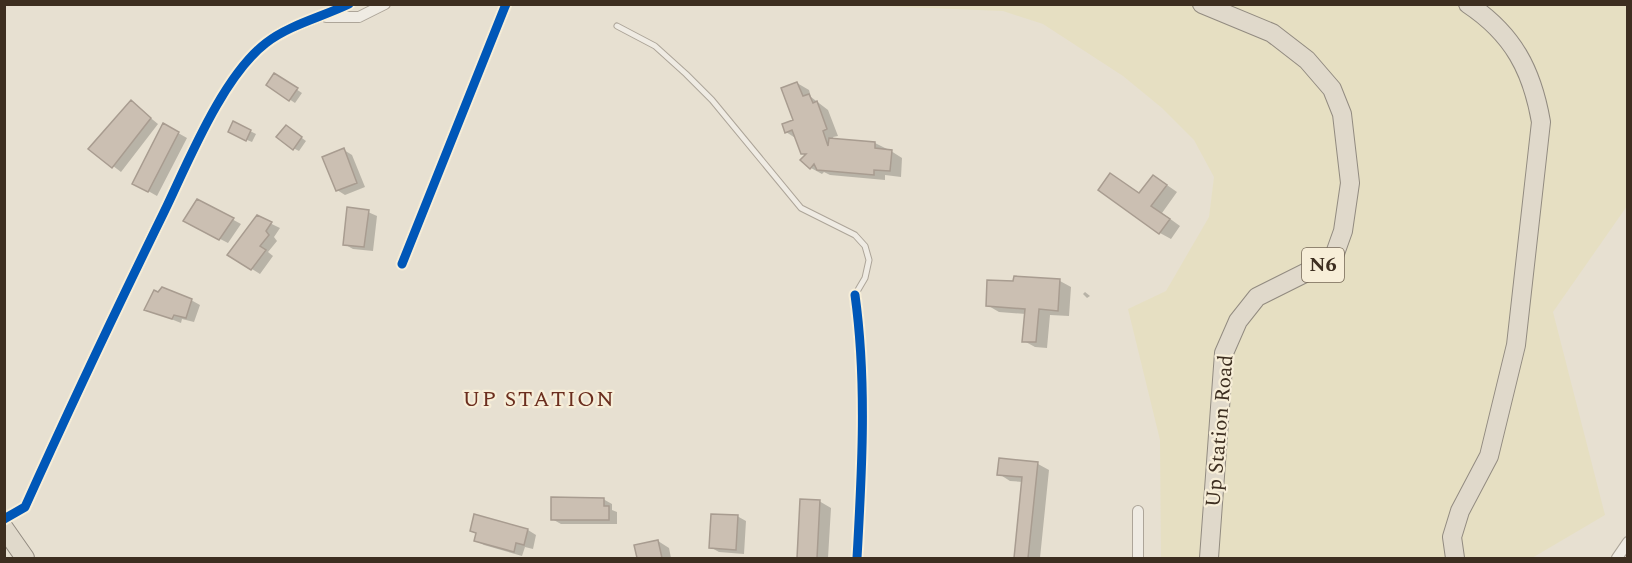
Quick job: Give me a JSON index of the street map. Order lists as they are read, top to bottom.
{
  "streets": {
    "highway": ["N6", "Up Station Road"]
  },
  "districts": ["UP STATION"]
}
